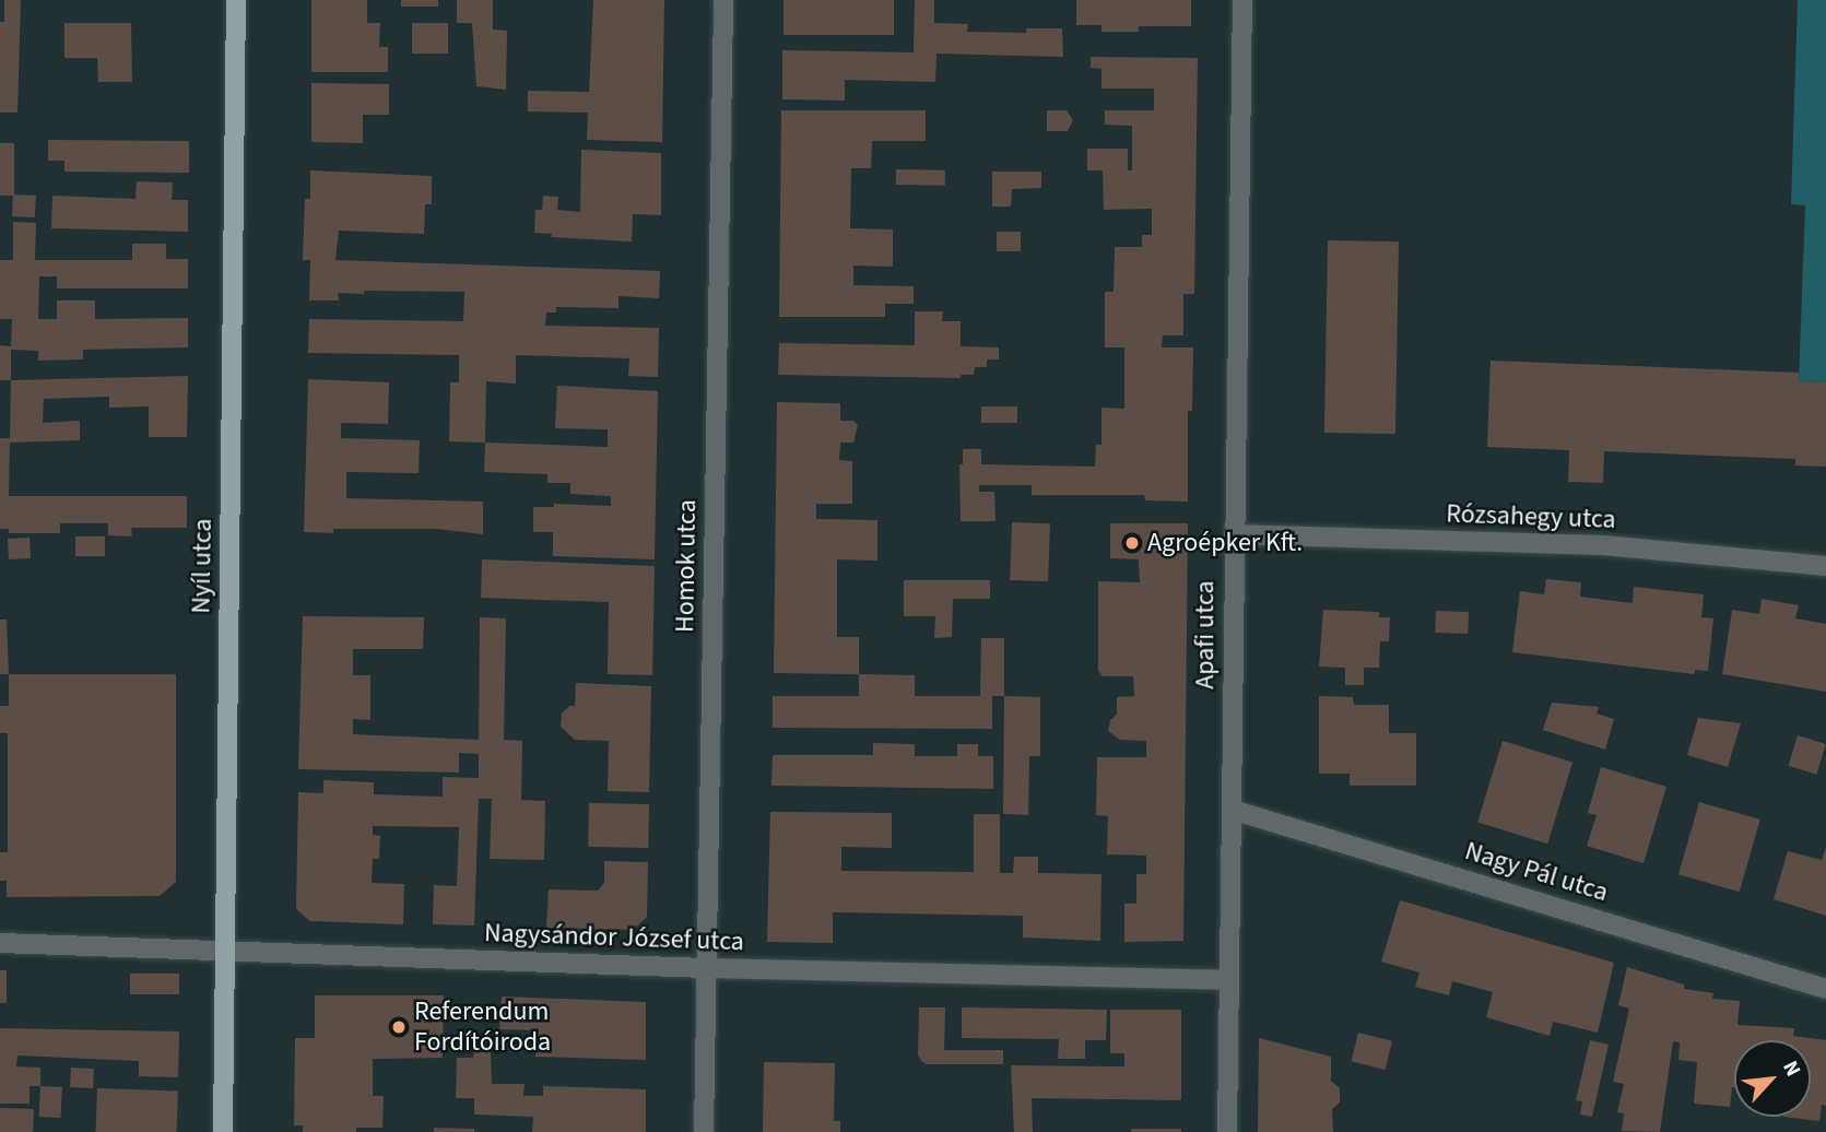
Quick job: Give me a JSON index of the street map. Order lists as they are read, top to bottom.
{
  "streets": {
    "main road": ["Nyíl utca"],
    "street": [
      "Rózsahegy utca",
      "Homok utca",
      "Apafi utca",
      "Nagy Pál utca",
      "Nagysándor József utca"
    ]
  },
  "crossings": [
    ["Rózsahegy utca", "Apafi utca"],
    ["Nyíl utca", "Nagysándor József utca"],
    ["Homok utca", "Nagysándor József utca"],
    ["Apafi utca", "Nagy Pál utca"],
    ["Apafi utca", "Nagysándor József utca"]
  ],
  "places": ["Agroépker Kft.", "Referendum Fordítóiroda"],
  "north": "top right"
}
